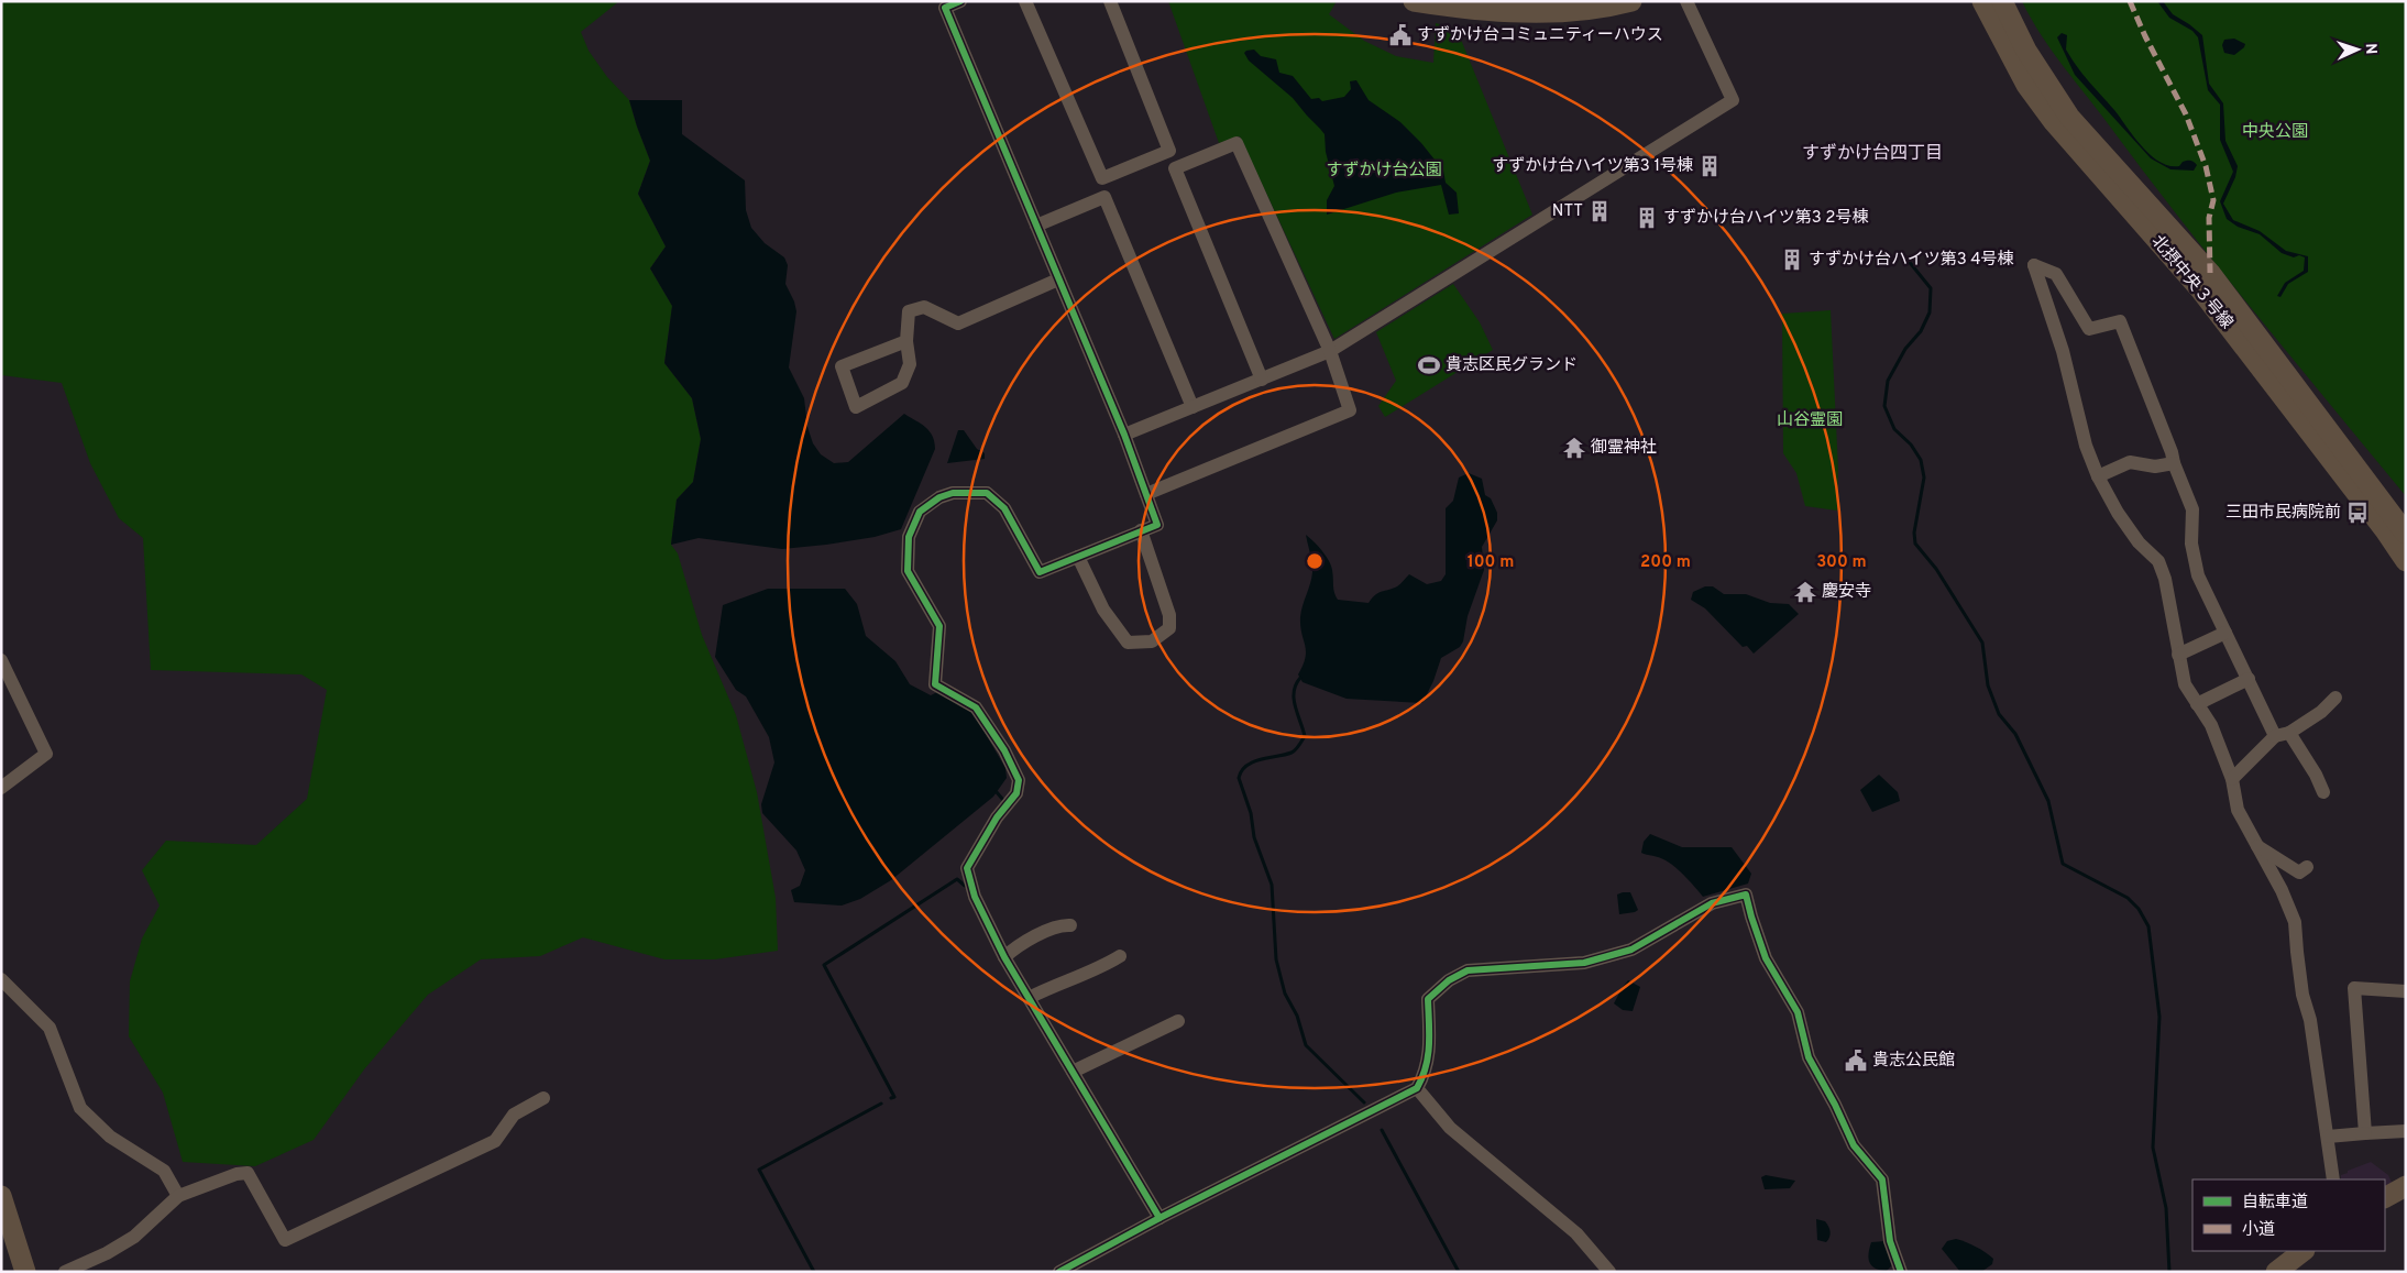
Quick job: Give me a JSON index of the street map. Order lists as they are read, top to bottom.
{
  "streets": {
    "street": ["北摂中央３号線"]
  },
  "districts": ["すずかけ台四丁目"],
  "parks": ["中央公園", "すずかけ台公園", "山谷霊園"],
  "places": {
    "public building": ["すずかけ台コミュニティーハウス", "貴志公民館"],
    "building": [
      "すずかけ台ハイツ第3 1号棟",
      "NTT",
      "すずかけ台ハイツ第3 2号棟",
      "すずかけ台ハイツ第3 4号棟"
    ],
    "sports": ["貴志区民グランド"],
    "temple": ["御霊神社", "慶安寺"],
    "bus stop": ["三田市民病院前"]
  },
  "legend": ["自転車道", "小道"],
  "north": "right",
  "rings": ["100 m", "200 m", "300 m"]
}
